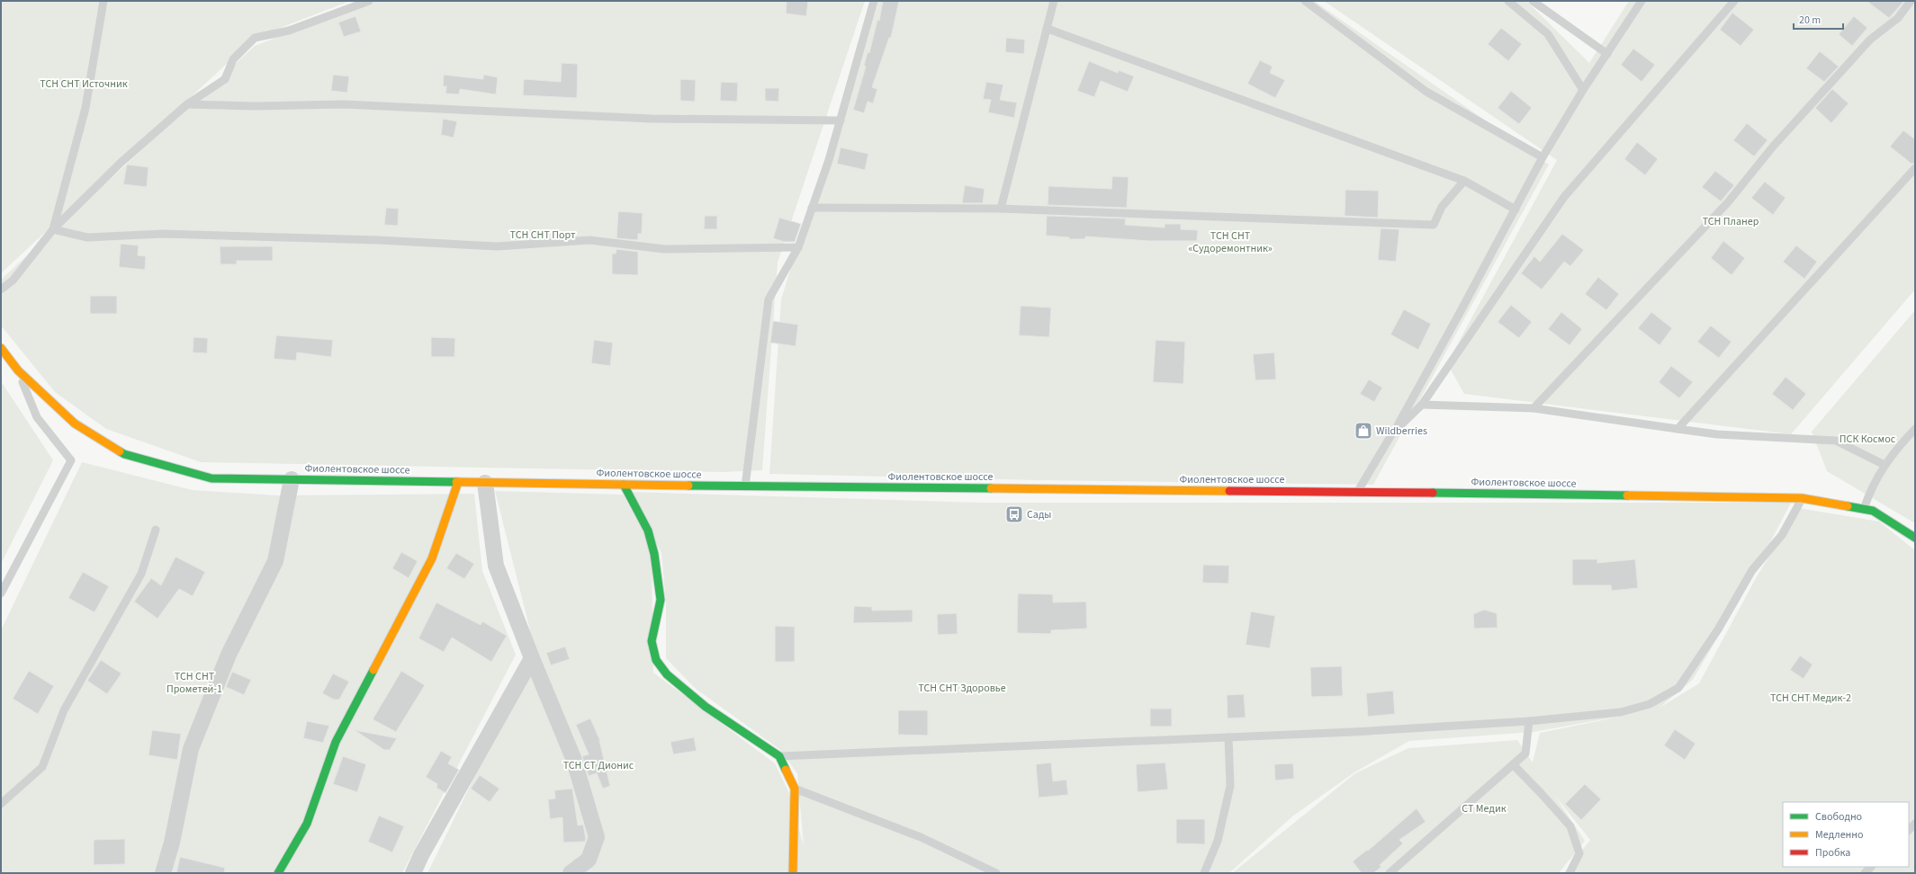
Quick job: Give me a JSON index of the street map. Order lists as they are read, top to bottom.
{
  "streets": {
    "main road": ["Фиолентовское шоссе"]
  },
  "parks": [
    "ТСН СНТ Источник",
    "ТСН Планер",
    "ТСН СНТ Порт",
    "ТСН СНТ «Судоремонтник»",
    "ПСК Космос",
    "ТСН СНТ Прометей-1",
    "ТСН СНТ Здоровье",
    "ТСН СНТ Медик-2",
    "ТСН СТ Дионис",
    "СТ Медик"
  ],
  "places": {
    "shop": ["Wildberries"],
    "bus stop": ["Сады"]
  },
  "legend": ["Свободно", "Медленно", "Пробка"],
  "scale_bar": "20 m"
}
